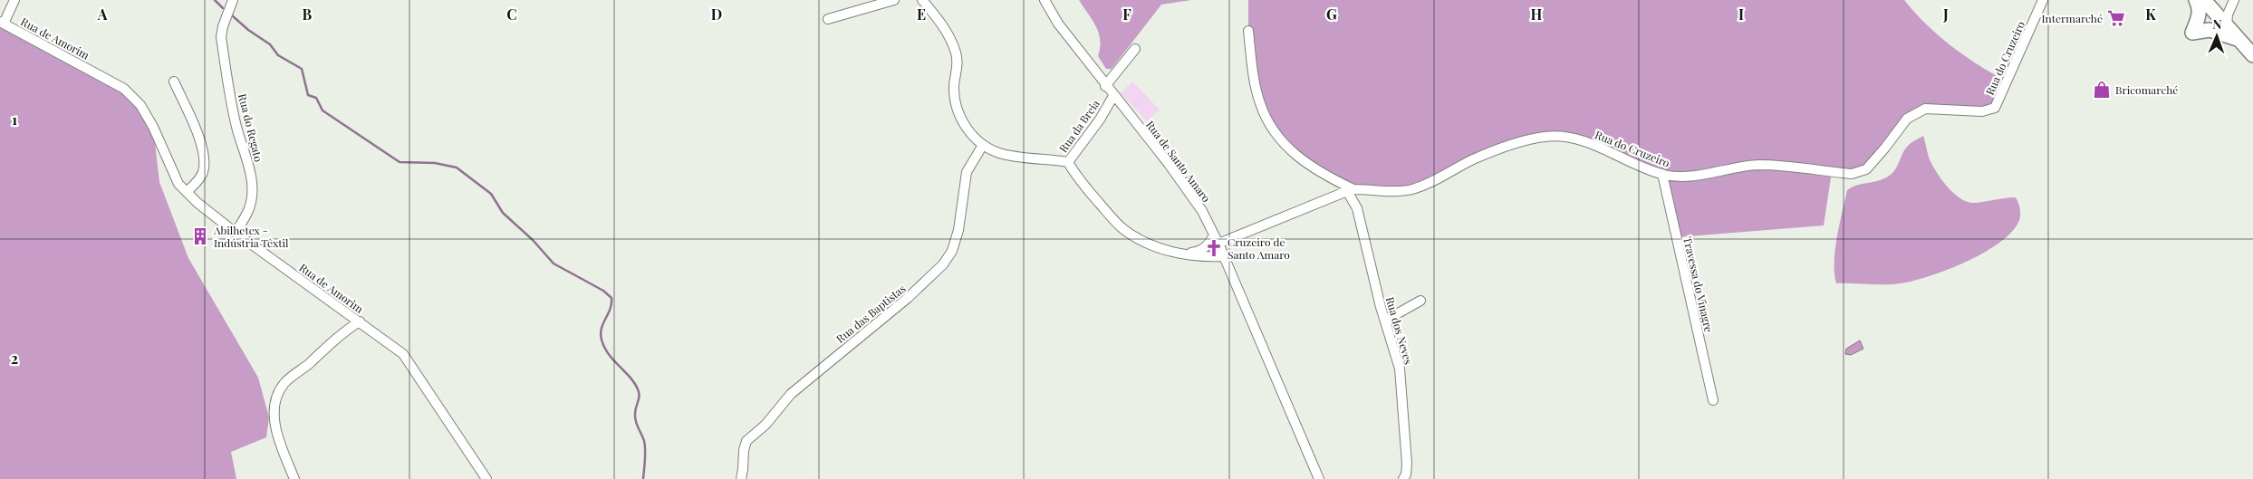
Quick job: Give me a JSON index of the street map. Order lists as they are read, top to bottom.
{
  "streets": {
    "street": [
      "Rua de Amorim",
      "Rua do Cruzeiro",
      "Rua da Breia",
      "Rua do Regato",
      "Rua de Santo Amaro",
      "Travessa do Vinagre",
      "Rua das Baptistas",
      "Rua dos Neves"
    ]
  },
  "crossings": [
    ["Rua de Amorim", "Rua do Regato"],
    ["Rua do Cruzeiro", "Rua de Santo Amaro"],
    ["Rua do Cruzeiro", "Travessa do Vinagre"],
    ["Rua do Cruzeiro", "Rua dos Neves"],
    ["Rua da Breia", "Rua de Santo Amaro"],
    ["Rua da Breia", "Rua das Baptistas"]
  ],
  "places": {
    "supermarket": ["Intermarché"],
    "shop": ["Bricomarché"],
    "building": ["Abilhetex - Indústria Têxtil"],
    "church": ["Cruzeiro de Santo Amaro"]
  },
  "north": "top",
  "grid": {
    "columns": [
      "A",
      "B",
      "C",
      "D",
      "E",
      "F",
      "G",
      "H",
      "I",
      "J",
      "K"
    ],
    "rows": ["1", "2"]
  }
}
